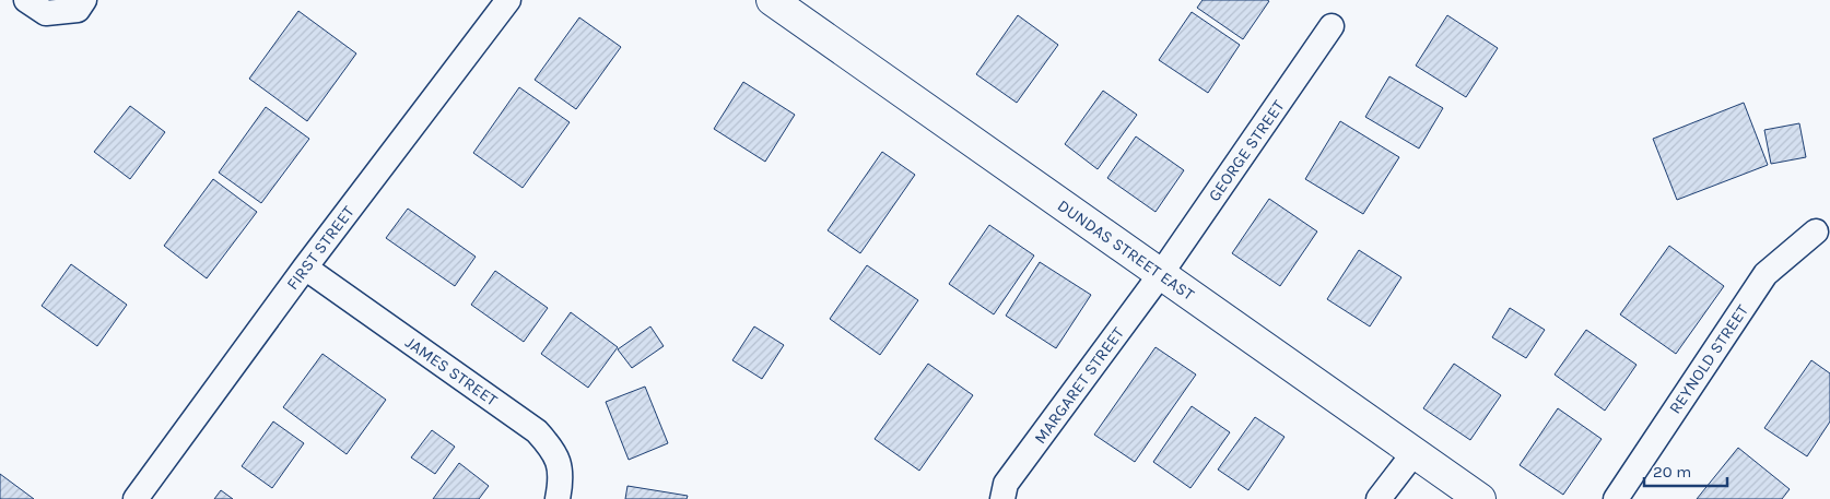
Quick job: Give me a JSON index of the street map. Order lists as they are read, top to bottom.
{
  "streets": {
    "main road": ["DUNDAS STREET EAST"],
    "street": [
      "GEORGE STREET",
      "FIRST STREET",
      "REYNOLD STREET",
      "JAMES STREET",
      "MARGARET STREET"
    ]
  },
  "crossings": [
    ["GEORGE STREET", "DUNDAS STREET EAST"],
    ["GEORGE STREET", "MARGARET STREET"],
    ["FIRST STREET", "JAMES STREET"],
    ["DUNDAS STREET EAST", "MARGARET STREET"]
  ],
  "scale_bar": "20 m"
}
